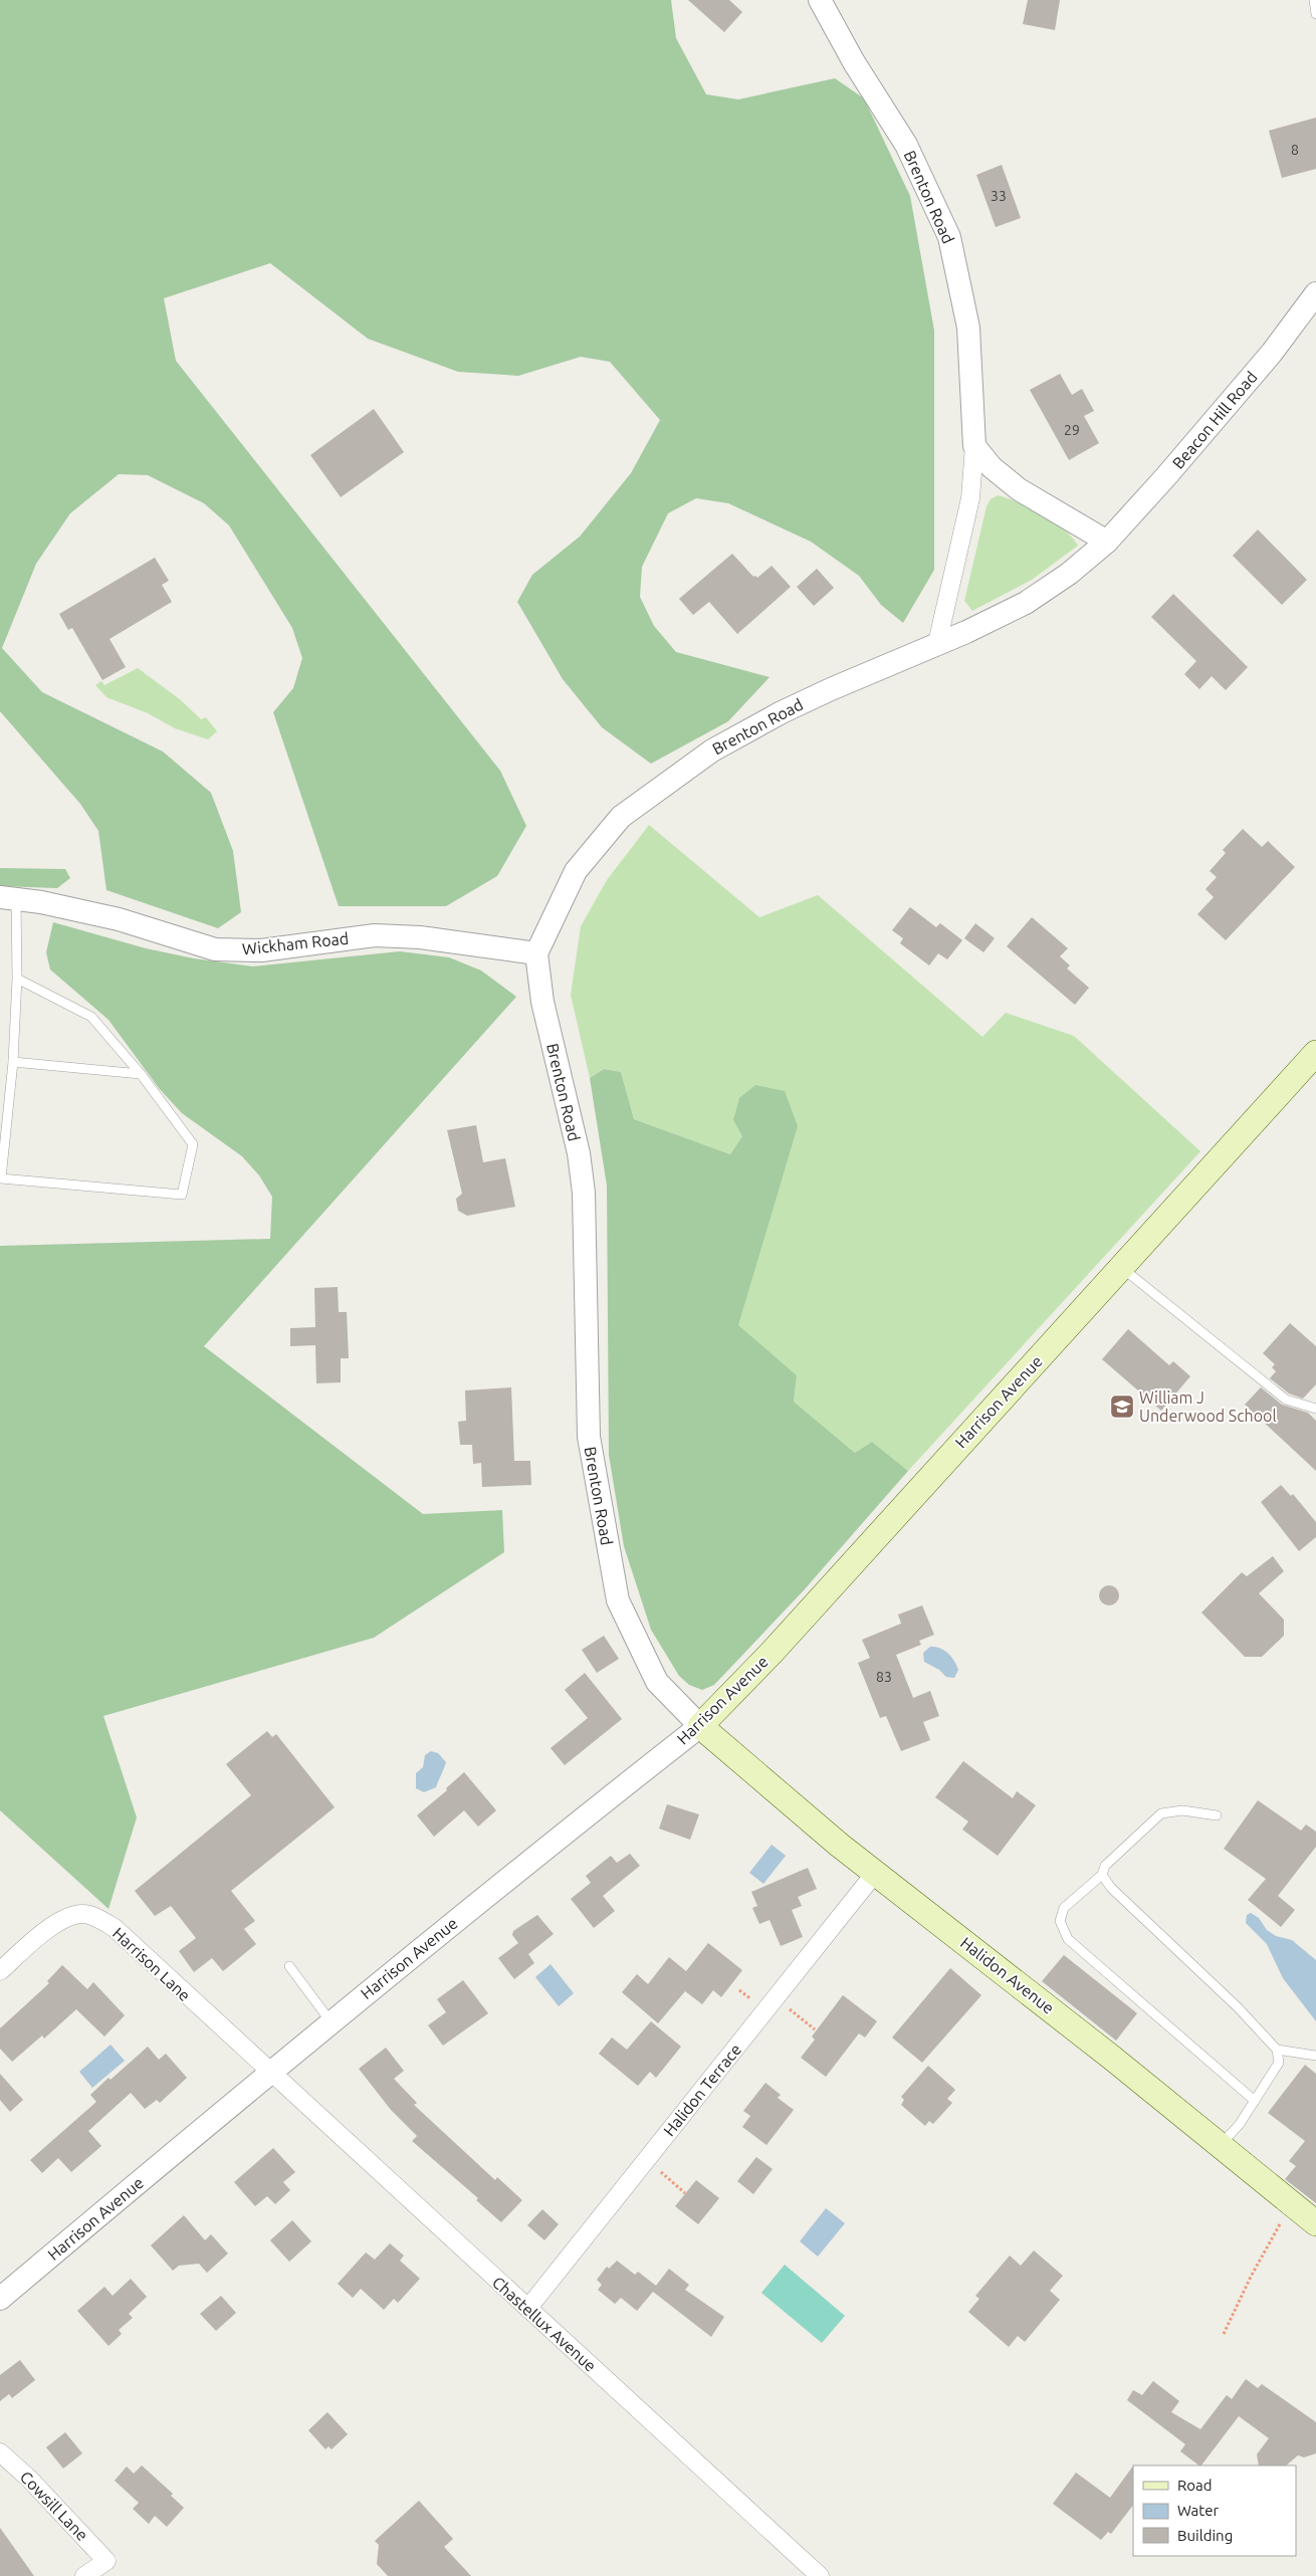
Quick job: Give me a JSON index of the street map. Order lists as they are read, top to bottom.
{
  "streets": {
    "main road": ["Harrison Avenue", "Halidon Avenue"],
    "street": [
      "Brenton Road",
      "Beacon Hill Road",
      "Wickham Road",
      "Harrison Lane",
      "Halidon Terrace",
      "Chastellux Avenue",
      "Cowsill Lane"
    ]
  },
  "crossings": [
    ["Brenton Road", "Beacon Hill Road"],
    ["Brenton Road", "Wickham Road"],
    ["Brenton Road", "Harrison Avenue"],
    ["Brenton Road", "Halidon Avenue"],
    ["Harrison Avenue", "Harrison Lane"],
    ["Harrison Avenue", "Halidon Avenue"],
    ["Harrison Avenue", "Chastellux Avenue"],
    ["Harrison Lane", "Chastellux Avenue"],
    ["Halidon Avenue", "Halidon Terrace"],
    ["Halidon Terrace", "Chastellux Avenue"]
  ],
  "places": {
    "school or university": ["William J Underwood School"]
  },
  "house_numbers": [
    "8",
    "33",
    "29",
    "83"
  ],
  "legend": ["Road", "Water", "Building"]
}
